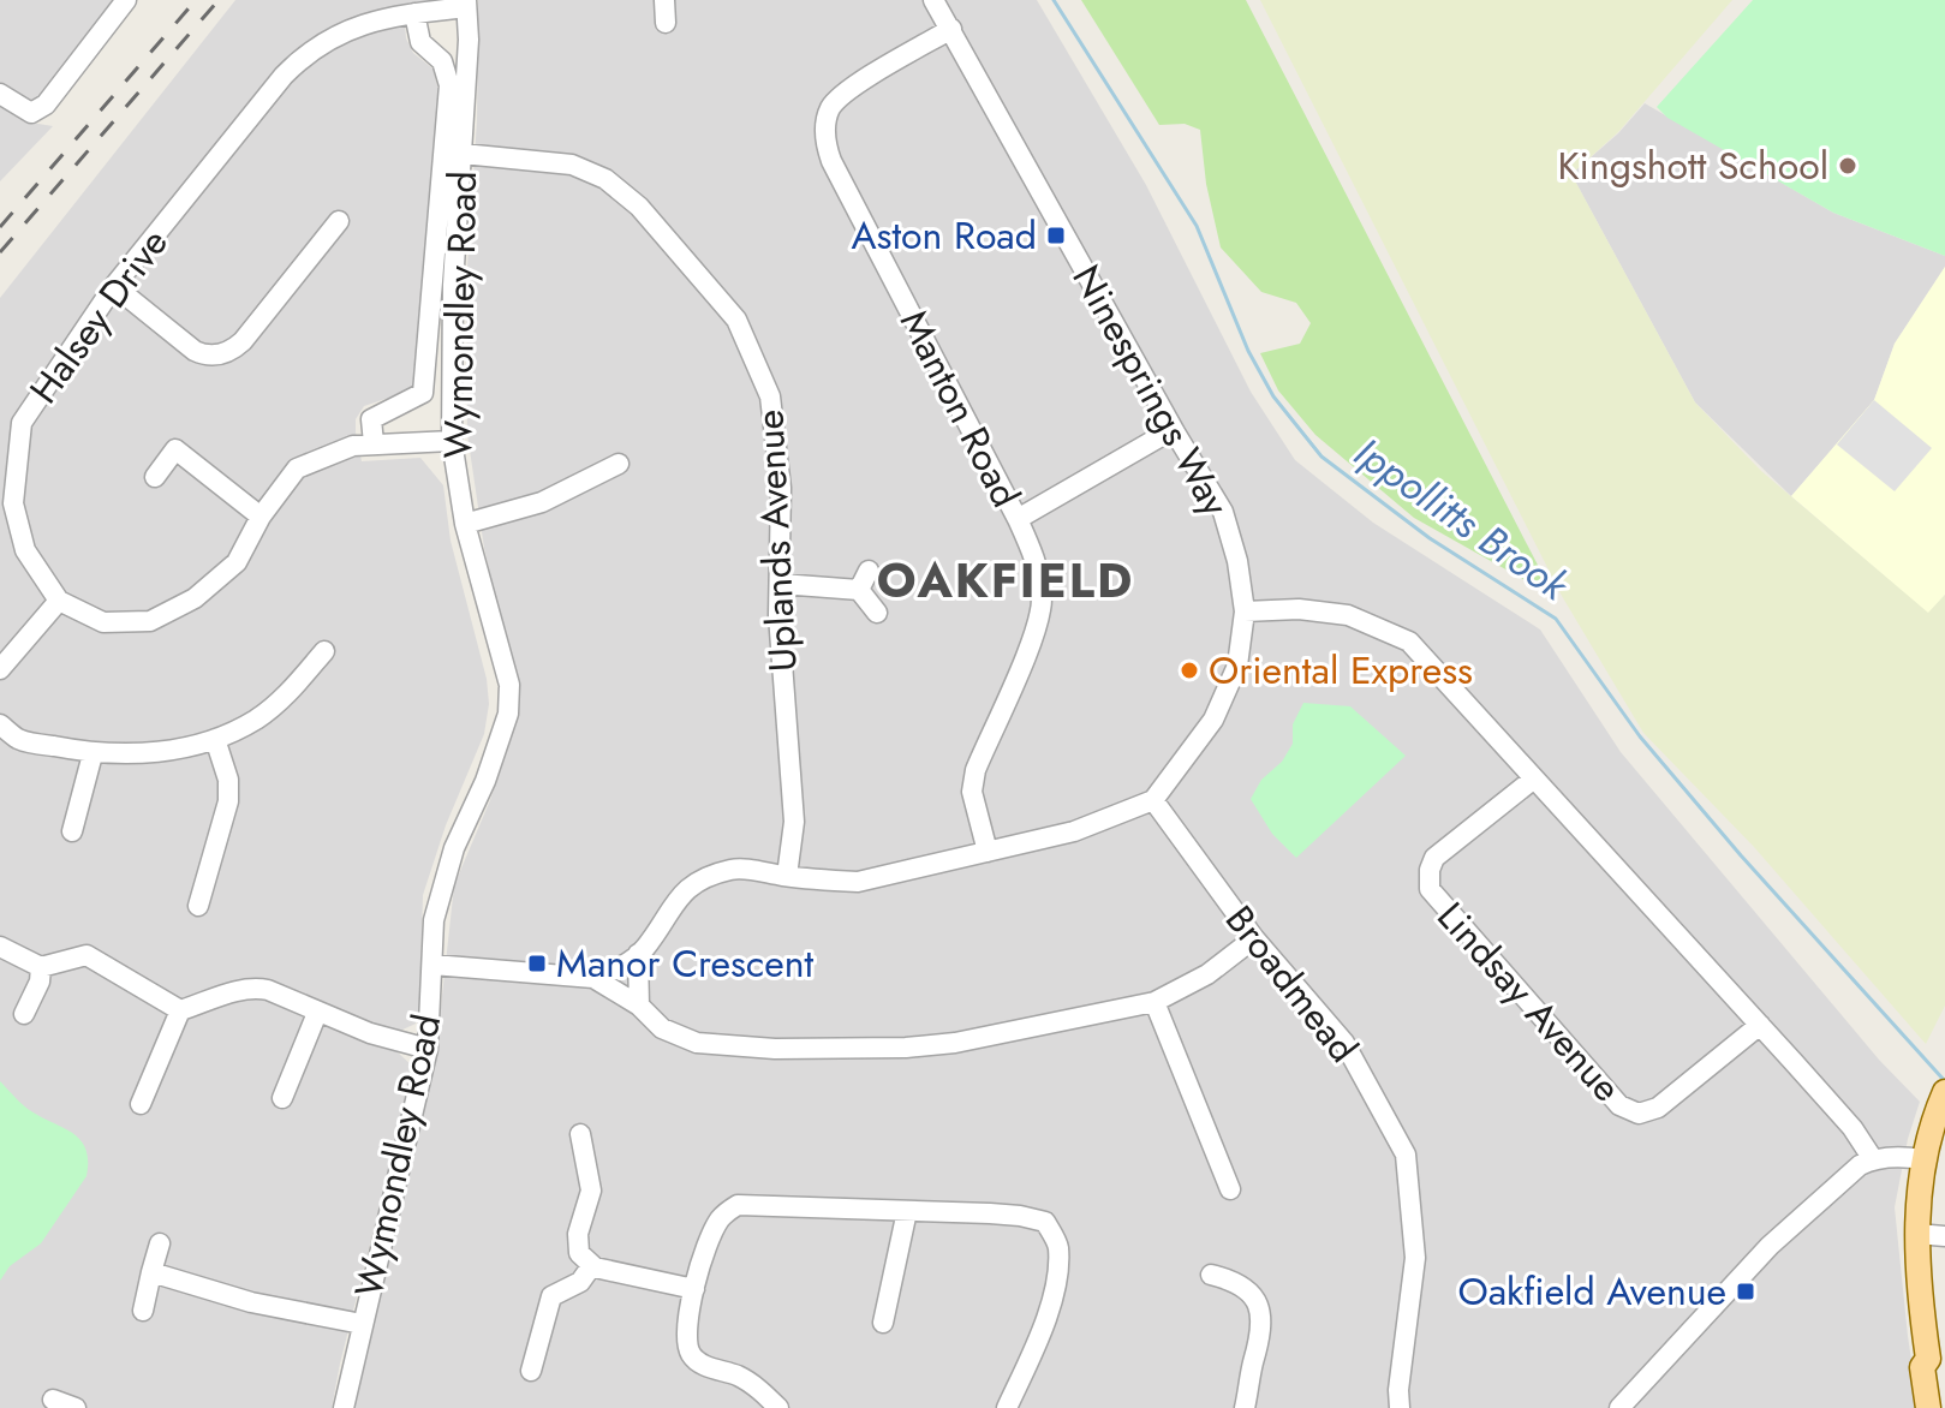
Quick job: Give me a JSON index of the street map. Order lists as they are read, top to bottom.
{
  "streets": {
    "street": [
      "Wymondley Road",
      "Halsey Drive",
      "Ninesprings Way",
      "Manton Road",
      "Uplands Avenue",
      "Broadmead",
      "Lindsay Avenue"
    ]
  },
  "crossings": [
    ["Wymondley Road", "Halsey Drive"],
    ["Wymondley Road", "Uplands Avenue"],
    ["Ninesprings Way", "Manton Road"],
    ["Ninesprings Way", "Broadmead"]
  ],
  "districts": ["OAKFIELD"],
  "water": ["Ippollitts Brook"],
  "places": {
    "other": ["Kingshott School", "Oriental Express"],
    "transit": ["Aston Road", "Manor Crescent", "Oakfield Avenue"]
  }
}
